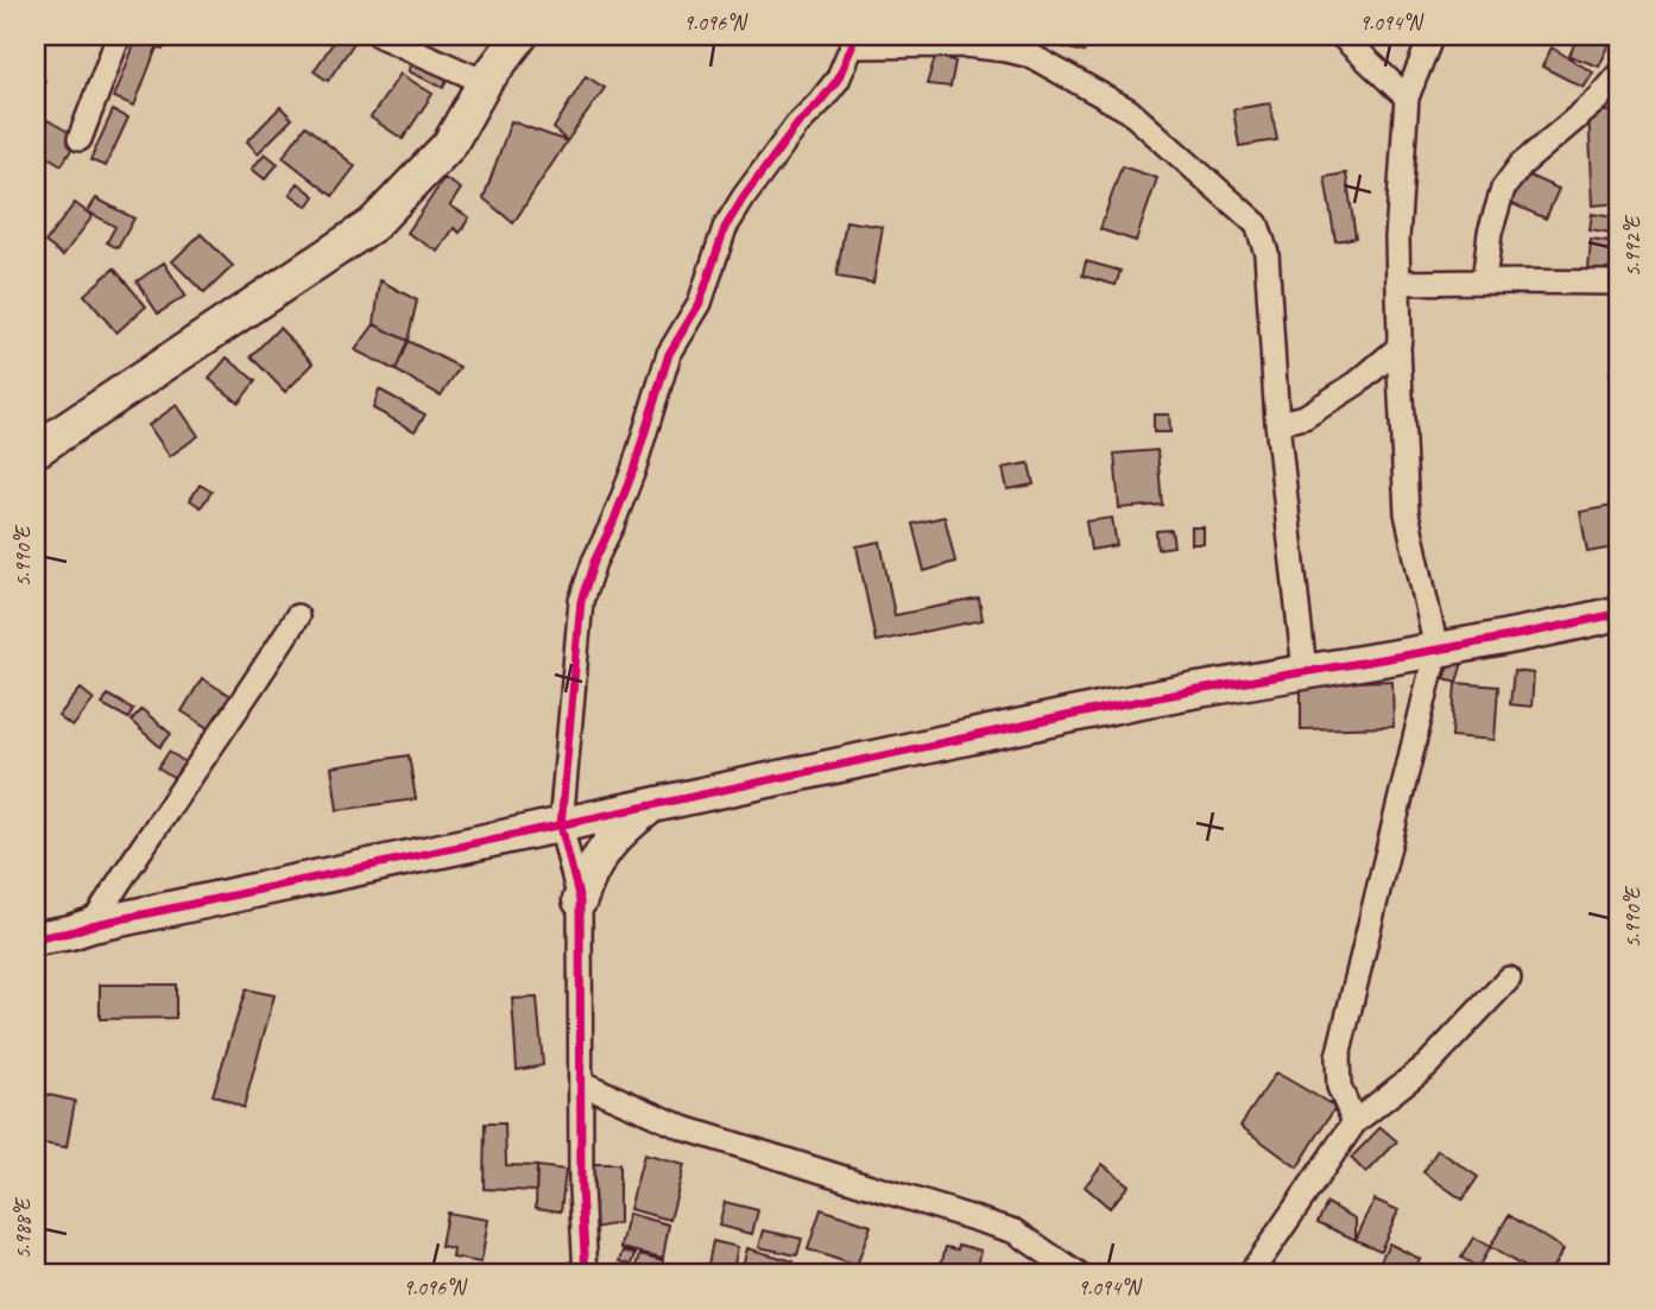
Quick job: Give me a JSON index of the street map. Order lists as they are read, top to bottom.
{
  "coordinates": [
    "9.096°N",
    "9.094°N",
    "5.992°E",
    "5.990°E",
    "5.988°E"
  ]
}
